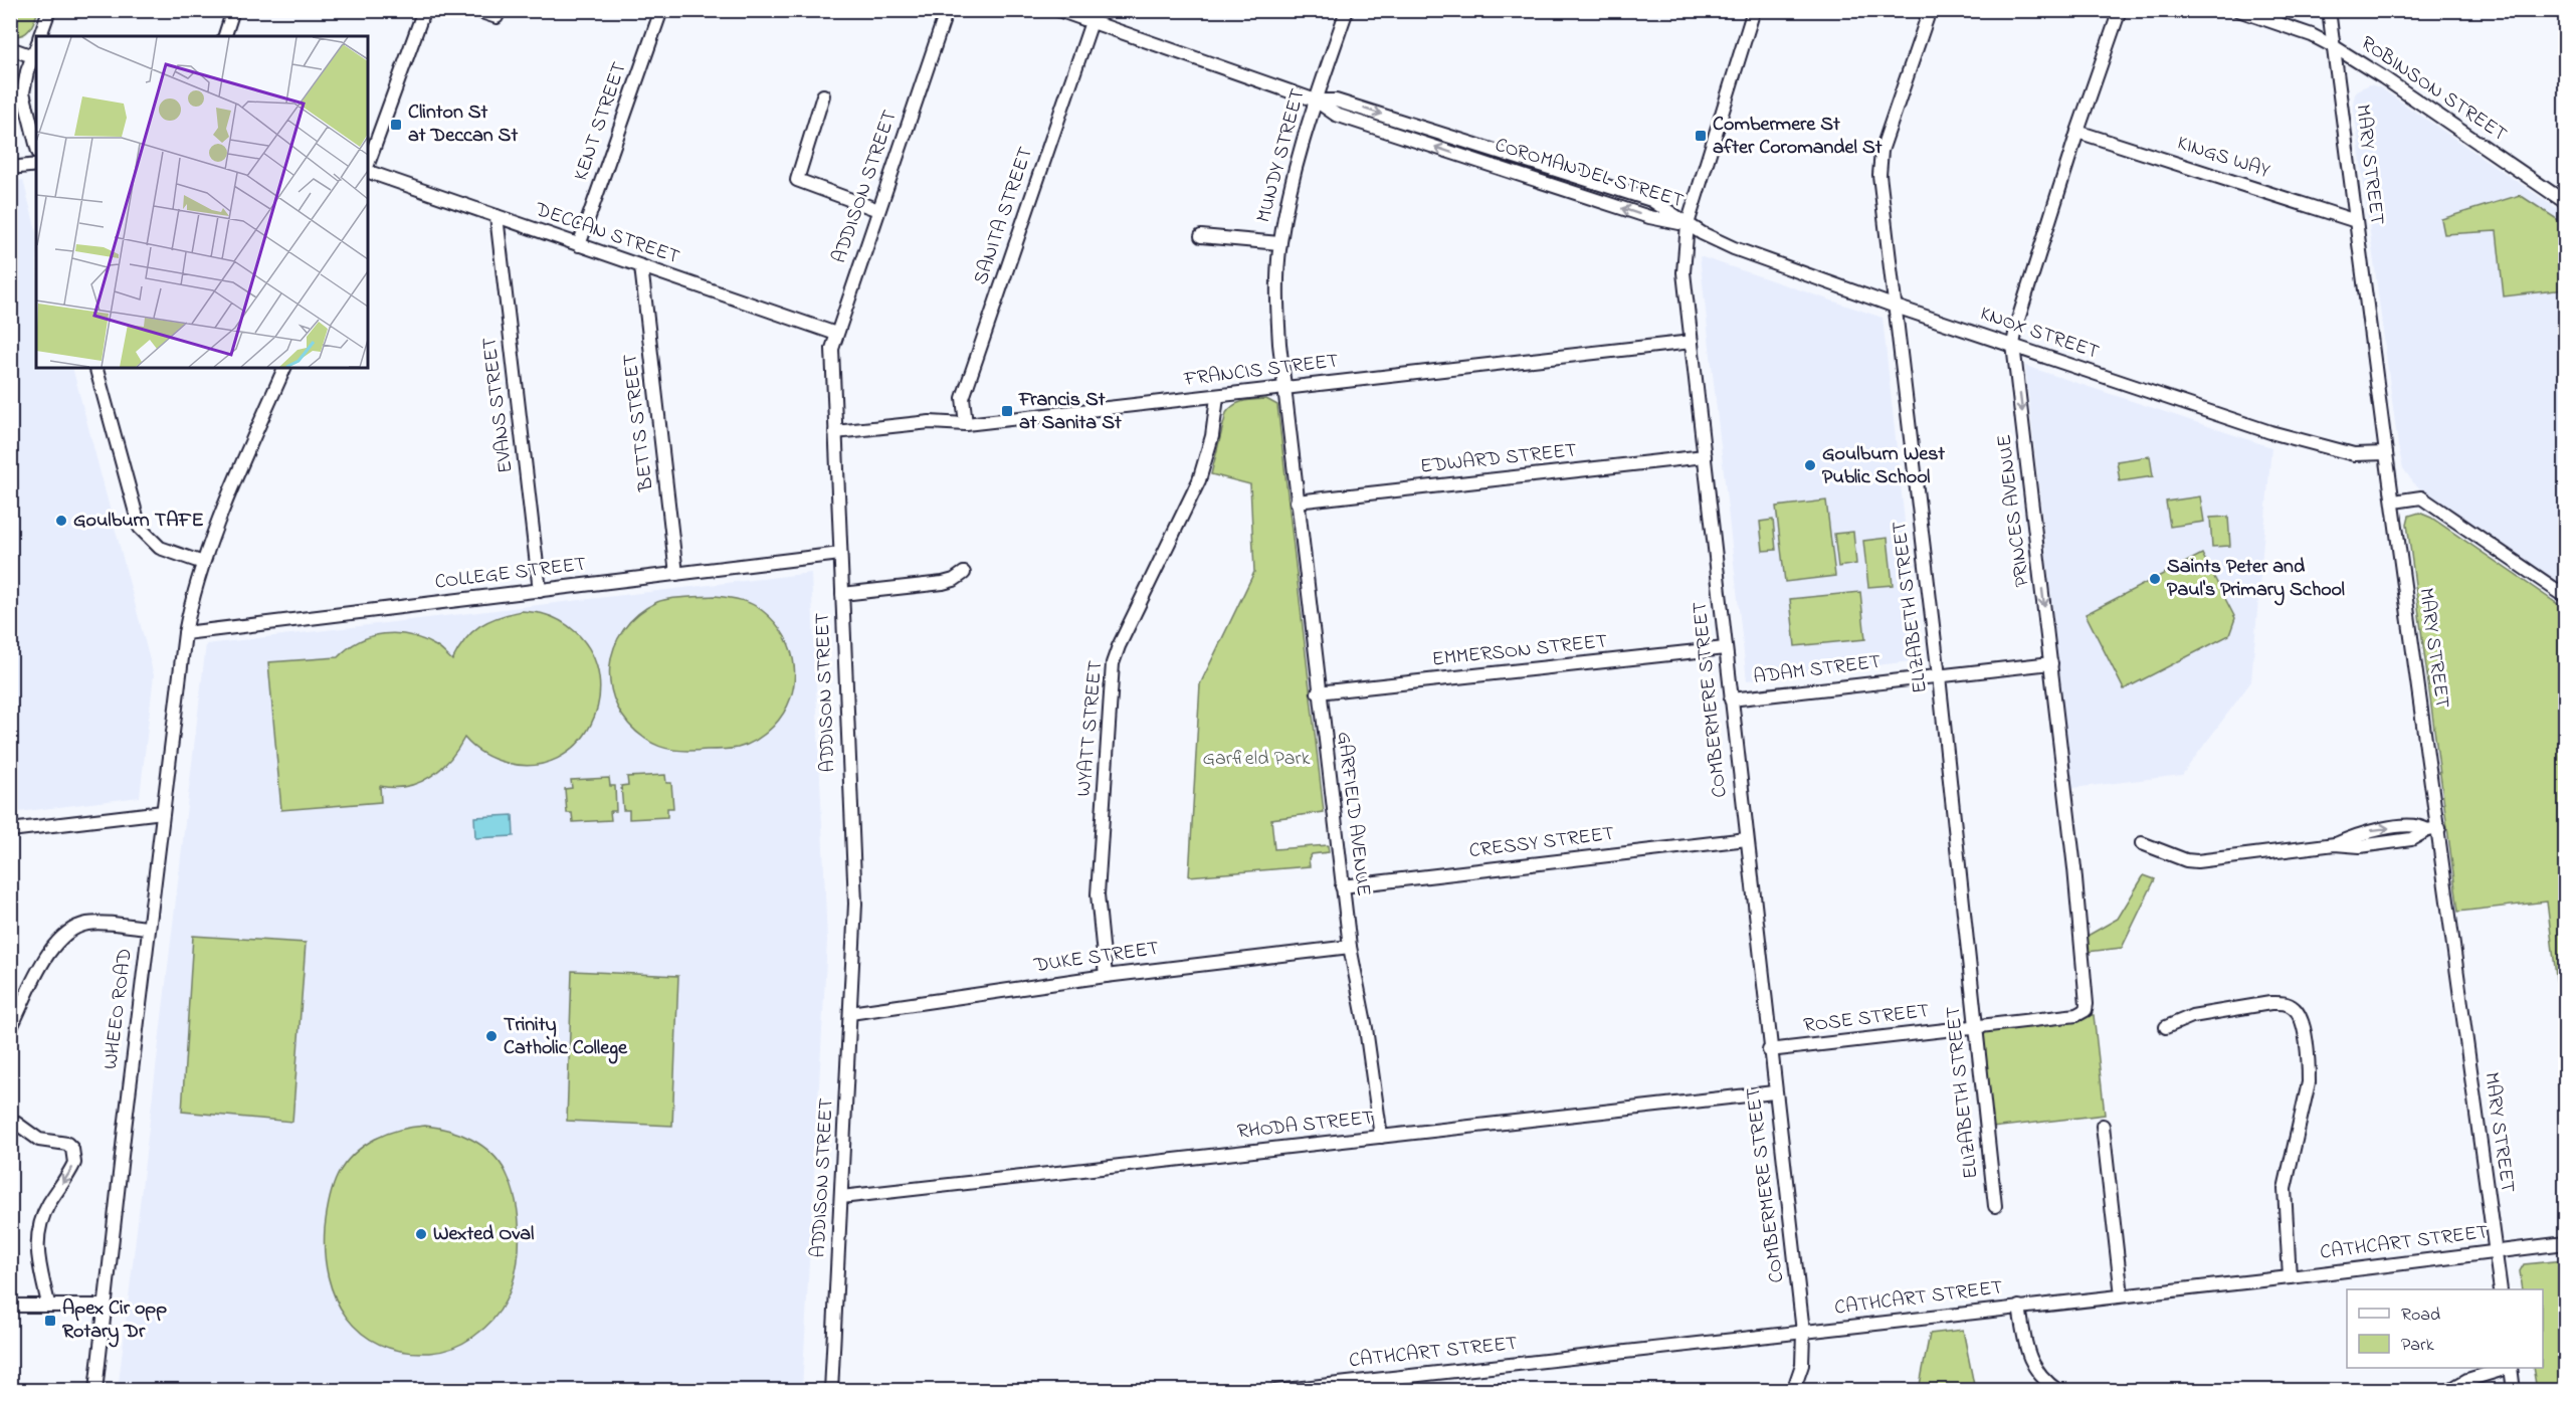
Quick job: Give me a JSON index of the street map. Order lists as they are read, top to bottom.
{
  "streets": {
    "street": [
      "ROBINSON STREET",
      "KENT STREET",
      "MUNDY STREET",
      "KINGS WAY",
      "MARY STREET",
      "COROMANDEL STREET",
      "ADDISON STREET",
      "SANITA STREET",
      "DECCAN STREET",
      "KNOX STREET",
      "FRANCIS STREET",
      "EVANS STREET",
      "BETTS STREET",
      "EDWARD STREET",
      "PRINCES AVENUE",
      "COLLEGE STREET",
      "ELIZABETH STREET",
      "EMMERSON STREET",
      "ADAM STREET",
      "COMBERMERE STREET",
      "WYATT STREET",
      "GARFIELD AVENUE",
      "CRESSY STREET",
      "DUKE STREET",
      "WHEEO ROAD",
      "ROSE STREET",
      "RHODA STREET",
      "CATHCART STREET"
    ]
  },
  "crossings": [
    ["ROBINSON STREET", "MARY STREET"],
    ["KENT STREET", "DECCAN STREET"],
    ["MUNDY STREET", "COROMANDEL STREET"],
    ["MUNDY STREET", "FRANCIS STREET"],
    ["MUNDY STREET", "GARFIELD AVENUE"],
    ["KINGS WAY", "MARY STREET"],
    ["KINGS WAY", "PRINCES AVENUE"],
    ["MARY STREET", "KNOX STREET"],
    ["MARY STREET", "CATHCART STREET"],
    ["COROMANDEL STREET", "SANITA STREET"],
    ["COROMANDEL STREET", "KNOX STREET"],
    ["COROMANDEL STREET", "COMBERMERE STREET"],
    ["ADDISON STREET", "DECCAN STREET"],
    ["ADDISON STREET", "FRANCIS STREET"],
    ["ADDISON STREET", "COLLEGE STREET"],
    ["ADDISON STREET", "DUKE STREET"],
    ["ADDISON STREET", "RHODA STREET"],
    ["SANITA STREET", "FRANCIS STREET"],
    ["DECCAN STREET", "EVANS STREET"],
    ["DECCAN STREET", "BETTS STREET"],
    ["KNOX STREET", "PRINCES AVENUE"],
    ["KNOX STREET", "ELIZABETH STREET"],
    ["KNOX STREET", "COMBERMERE STREET"],
    ["FRANCIS STREET", "COMBERMERE STREET"],
    ["FRANCIS STREET", "WYATT STREET"],
    ["FRANCIS STREET", "GARFIELD AVENUE"],
    ["EVANS STREET", "COLLEGE STREET"],
    ["BETTS STREET", "COLLEGE STREET"],
    ["EDWARD STREET", "COMBERMERE STREET"],
    ["EDWARD STREET", "GARFIELD AVENUE"],
    ["PRINCES AVENUE", "ADAM STREET"],
    ["PRINCES AVENUE", "ROSE STREET"],
    ["COLLEGE STREET", "WHEEO ROAD"],
    ["ELIZABETH STREET", "ADAM STREET"],
    ["ELIZABETH STREET", "ROSE STREET"],
    ["EMMERSON STREET", "COMBERMERE STREET"],
    ["EMMERSON STREET", "GARFIELD AVENUE"],
    ["ADAM STREET", "COMBERMERE STREET"],
    ["COMBERMERE STREET", "CRESSY STREET"],
    ["COMBERMERE STREET", "ROSE STREET"],
    ["COMBERMERE STREET", "RHODA STREET"],
    ["COMBERMERE STREET", "CATHCART STREET"],
    ["WYATT STREET", "DUKE STREET"],
    ["GARFIELD AVENUE", "CRESSY STREET"],
    ["GARFIELD AVENUE", "DUKE STREET"],
    ["GARFIELD AVENUE", "RHODA STREET"]
  ],
  "parks": ["Garfield Park"],
  "places": {
    "transit": [
      "Clinton St at Deccan St",
      "Combermere St after Coromandel St",
      "Francis St at Sanita St",
      "Apex Cir opp Rotary Dr"
    ],
    "other": [
      "Goulburn West Public School",
      "Goulburn TAFE",
      "Saints Peter and Paul's Primary School",
      "Trinity Catholic College",
      "Wexted Oval"
    ]
  },
  "legend": ["Road", "Park"]
}
